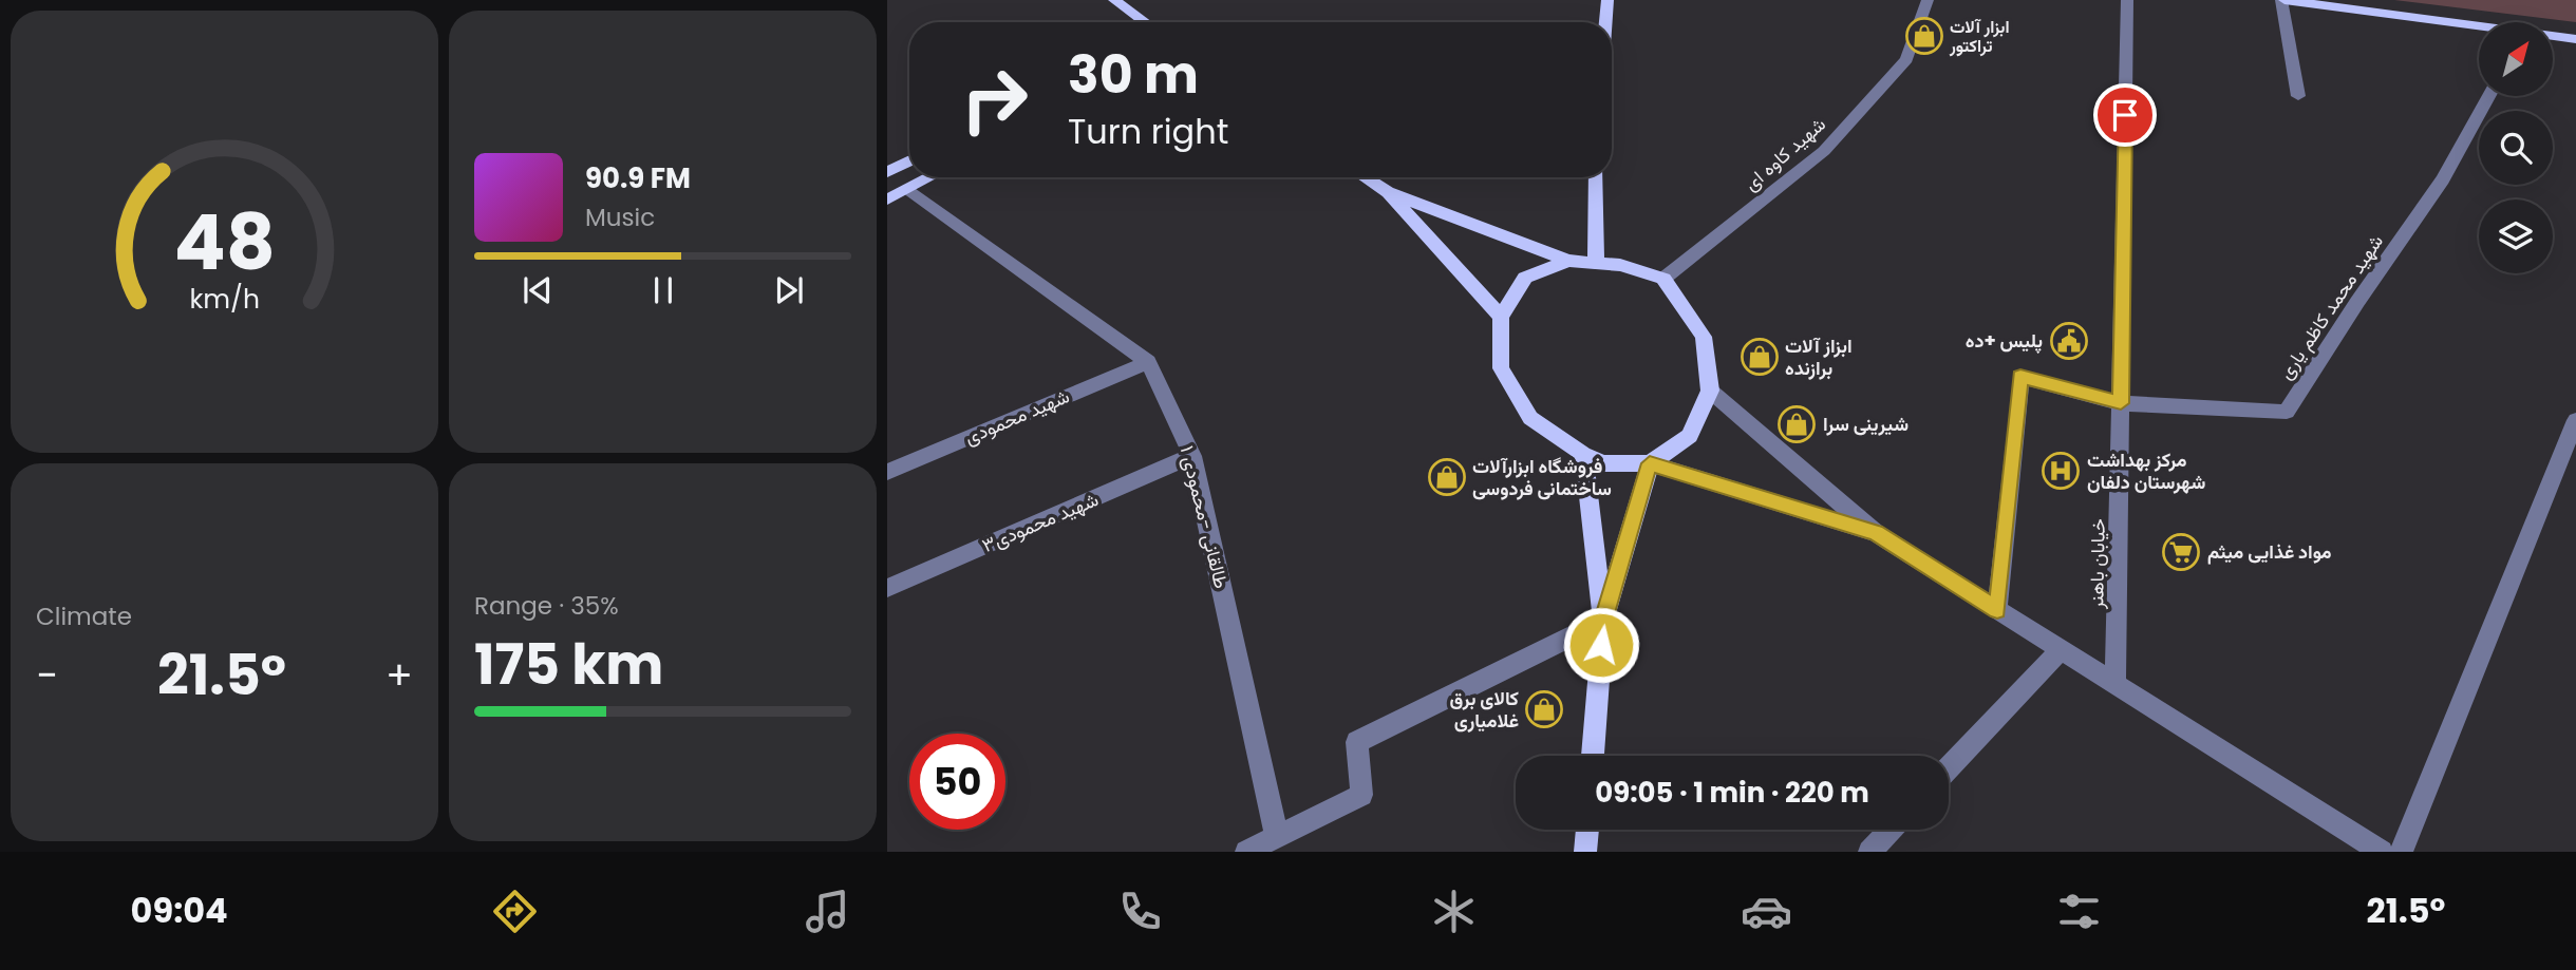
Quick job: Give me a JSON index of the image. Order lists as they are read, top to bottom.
{
  "streets": {
    "street": [
      "شهید کاوه ای",
      "شهید محمد کاظم یاری",
      "شهید محمودی",
      "طالقانی -محمودی ۱",
      "شهید محمودی۳",
      "خیابان باهنر"
    ]
  },
  "crossings": [
    ["شهید محمد کاظم یاری", "خیابان باهنر"],
    ["شهید محمودی", "طالقانی -محمودی ۱"],
    ["طالقانی -محمودی ۱", "شهید محمودی۳"]
  ],
  "places": {
    "shop": [
      "ابزار آلات تراکتور",
      "ابزاز آلات برازنده",
      "شیرینی سرا",
      "فروشگاه ابزارآلات ساختمانی فردوسی",
      "کالای برق غلامیاری"
    ],
    "public building": ["پلیس +ده"],
    "hospital": ["مرکز بهداشت شهرستان دلفان"],
    "supermarket": ["مواد غذایی میثم"]
  },
  "north": "top right",
  "page": {
    "turn": ["30 m", "Turn right"],
    "song": ["90.9 FM", "Music"],
    "tile": [
      "Climate",
      ["Range · 35%", "175 km"]
    ],
    "heat": ["−", "21.5°", "+"],
    "limit": "50",
    "trip": "09:05 · 1 min · 220 m",
    "tabs": ["09:04", "21.5°"],
    "gauge": ["48", "km/h"]
  }
}
